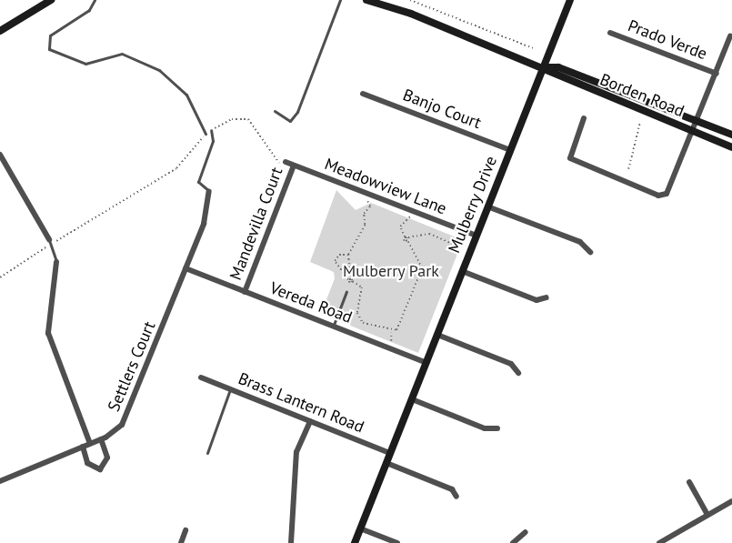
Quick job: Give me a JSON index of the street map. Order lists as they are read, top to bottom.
{
  "streets": {
    "main road": ["Borden Road", "Mulberry Drive"],
    "street": [
      "Prado Verde",
      "Banjo Court",
      "Meadowview Lane",
      "Mandevilla Court",
      "Vereda Road",
      "Settlers Court",
      "Brass Lantern Road"
    ]
  },
  "crossings": [
    ["Borden Road", "Mulberry Drive"],
    ["Banjo Court", "Mulberry Drive"],
    ["Meadowview Lane", "Mulberry Drive"],
    ["Meadowview Lane", "Mandevilla Court"],
    ["Mulberry Drive", "Vereda Road"],
    ["Mulberry Drive", "Brass Lantern Road"],
    ["Mandevilla Court", "Vereda Road"],
    ["Vereda Road", "Settlers Court"]
  ],
  "parks": ["Mulberry Park"]
}
